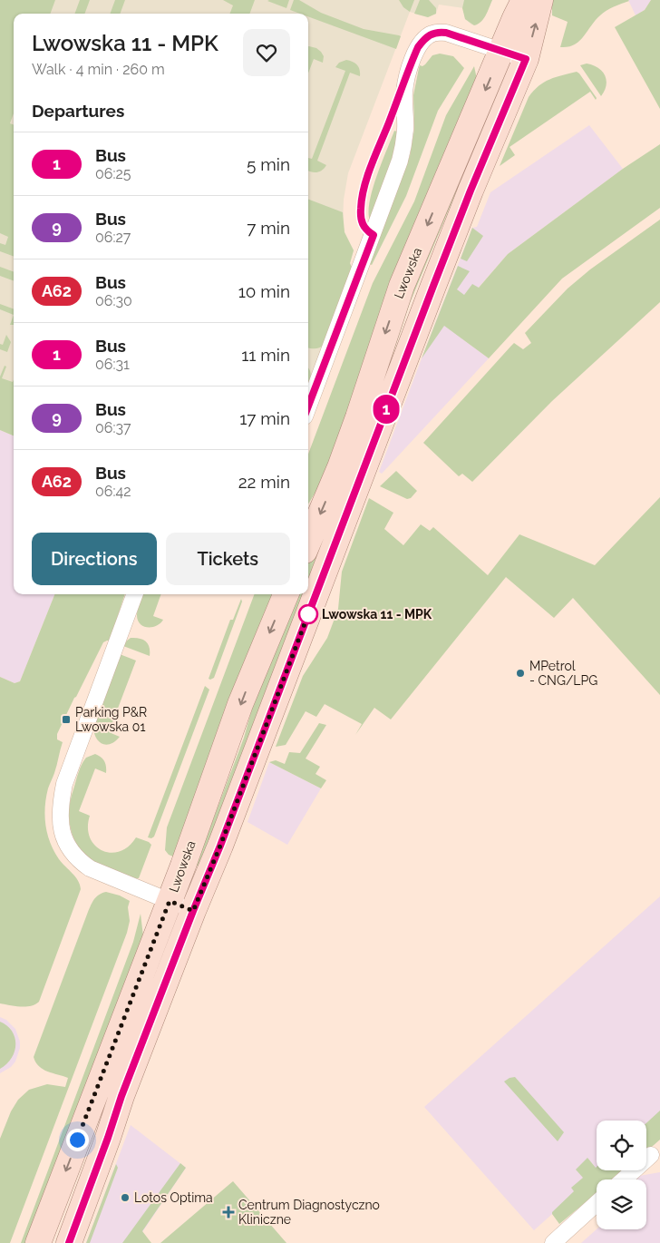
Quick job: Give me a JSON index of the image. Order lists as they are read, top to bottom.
{
  "streets": {
    "main road": ["Lwowska"]
  },
  "places": {
    "other": ["Lwowska 11 - MPK", "MPetrol - CNG/LPG", "Lotos Optima"],
    "transit": ["Parking P&R Lwowska 01"],
    "health": ["Centrum Diagnostyczno Kliniczne"]
  },
  "lines": ["bus line 1"],
  "page": {
    "on_map": "1",
    "heading": [
      ["Lwowska 11 - MPK", "Walk · 4 min · 260 m"],
      "Departures"
    ],
    "list": [
      {
        "mark": "1",
        "name": "Bus",
        "note": "06:25",
        "value": "5 min"
      },
      {
        "mark": "9",
        "name": "Bus",
        "note": "06:27",
        "value": "7 min"
      },
      {
        "mark": "A62",
        "name": "Bus",
        "note": "06:30",
        "value": "10 min"
      },
      {
        "mark": "1",
        "name": "Bus",
        "note": "06:31",
        "value": "11 min"
      },
      {
        "mark": "9",
        "name": "Bus",
        "note": "06:37",
        "value": "17 min"
      },
      {
        "mark": "A62",
        "name": "Bus",
        "note": "06:42",
        "value": "22 min"
      }
    ],
    "buttons": ["Directions", "Tickets"]
  }
}
